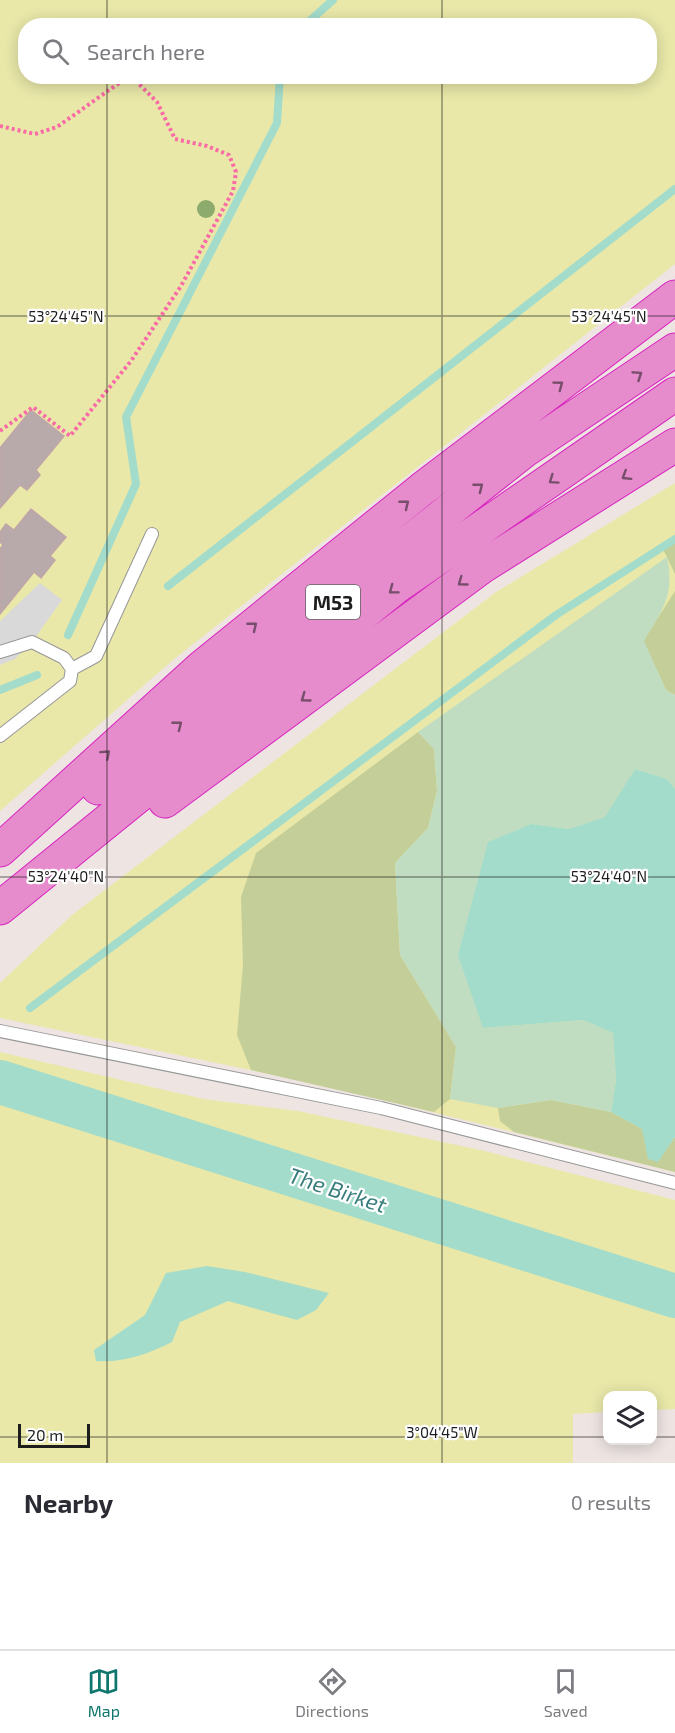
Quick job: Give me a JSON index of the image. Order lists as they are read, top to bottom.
{
  "streets": {
    "highway": ["M53"]
  },
  "water": ["The Birket"],
  "scale_bar": "20 m",
  "page": {
    "search": "Search here",
    "scale": "20 m",
    "heading": ["Nearby", "0 results"],
    "nav": ["Map", "Directions", "Saved"]
  },
  "coordinates": ["53°24'45\"N", "53°24'40\"N", "3°04'45\"W"]
}
